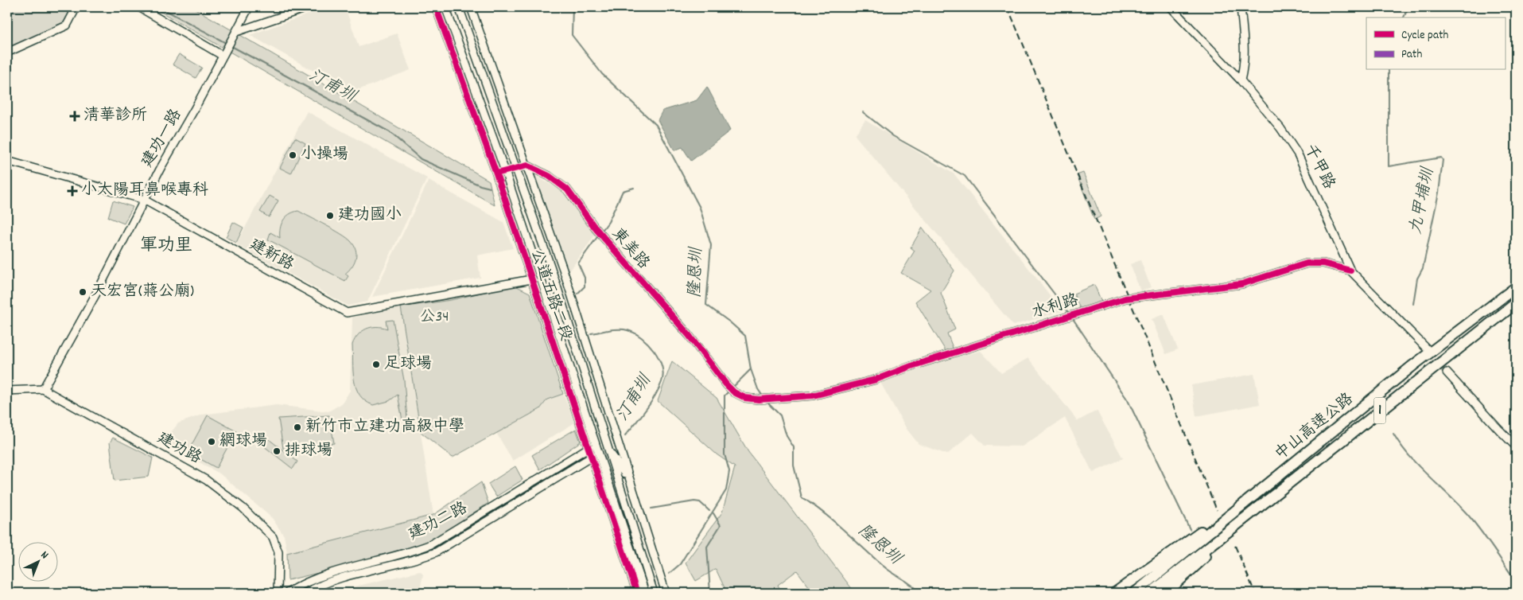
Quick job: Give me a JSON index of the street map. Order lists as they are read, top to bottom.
{
  "streets": {
    "highway": ["1", "中山高速公路"],
    "street": [
      "建功一路",
      "千甲路",
      "東美路",
      "建新路",
      "公道五路二段",
      "水利路",
      "建功路",
      "建功二路"
    ]
  },
  "crossings": [
    ["建功一路", "建新路"],
    ["建功一路", "建功路"],
    ["千甲路", "水利路"],
    ["東美路", "公道五路二段"],
    ["東美路", "水利路"],
    ["建新路", "公道五路二段"],
    ["公道五路二段", "建功二路"]
  ],
  "districts": ["軍功里"],
  "water": ["汀甫圳", "九甲埔圳", "隆恩圳"],
  "parks": ["公34"],
  "places": {
    "health": ["清華診所", "小太陽耳鼻喉專科"],
    "other": [
      "小操場",
      "建功國小",
      "天宏宮(蔣公廟)",
      "足球場",
      "新竹市立建功高級中學",
      "網球場",
      "排球場"
    ]
  },
  "legend": ["Cycle path", "Path"],
  "north": "top right"
}
